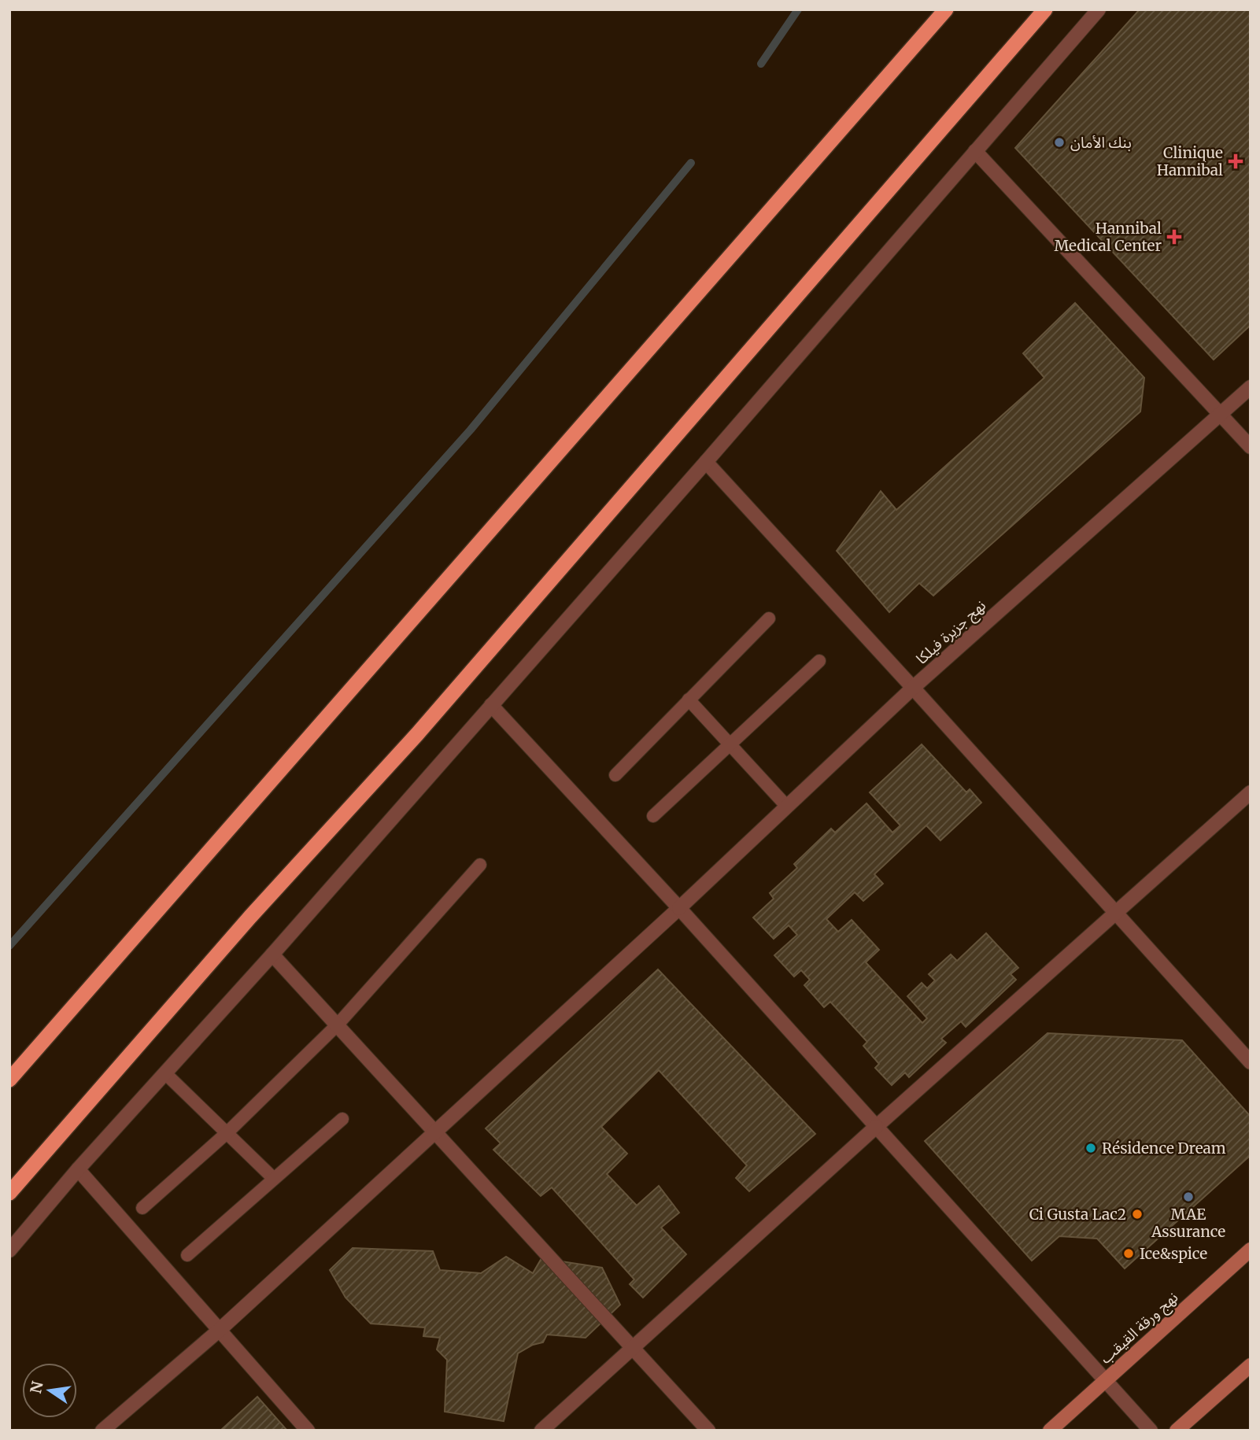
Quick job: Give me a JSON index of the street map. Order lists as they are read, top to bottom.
{
  "streets": {
    "main road": ["نهج ورقة القيقب"],
    "street": ["نهج جزيرة فيلكا"]
  },
  "places": {
    "other": [
      "بنك الأمان",
      "Résidence Dream",
      "MAE Assurance",
      "Ci Gusta Lac2",
      "Ice&spice"
    ],
    "health": ["Clinique Hannibal", "Hannibal Medical Center"]
  },
  "north": "left"
}
